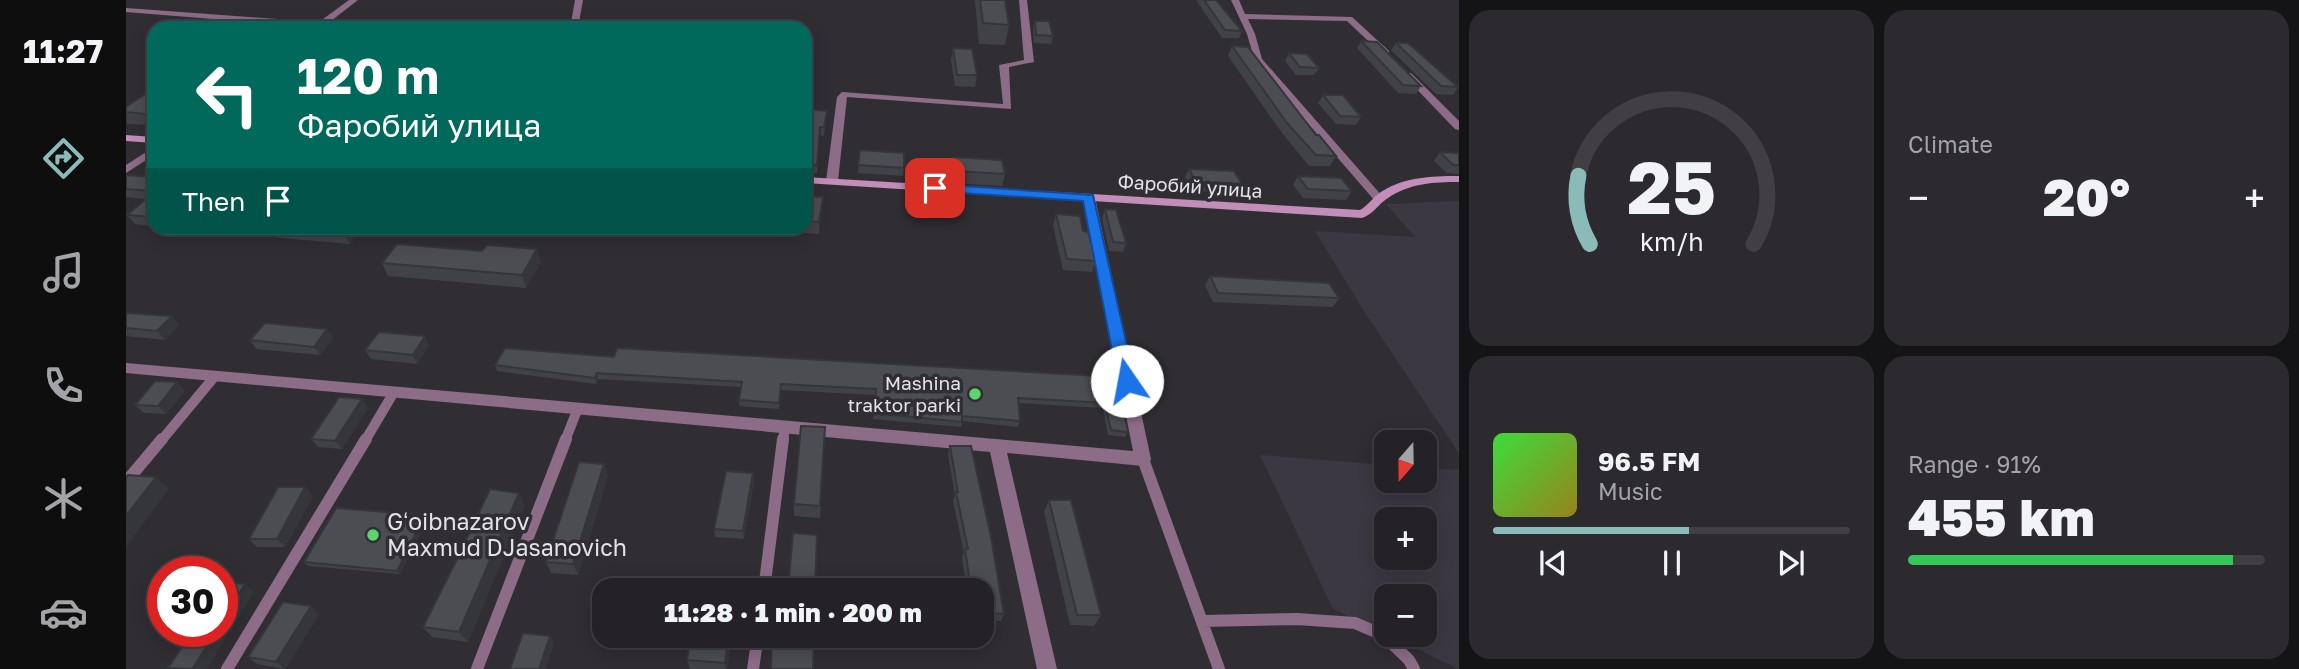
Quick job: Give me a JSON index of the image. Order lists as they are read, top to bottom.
{
  "streets": {
    "street": ["Фаробий улица"]
  },
  "places": ["Mashina traktor parki", "Gʻoibnazarov Maxmud DJasanovich"],
  "north": "bottom",
  "page": {
    "tabs": "11:27",
    "tile": [
      "Climate",
      ["Range · 91%", "455 km"]
    ],
    "turn": ["120 m", "Фаробий улица"],
    "then": "Then",
    "heat": ["−", "20°", "+"],
    "map_buttons": ["+", "−"],
    "song": ["96.5 FM", "Music"],
    "limit": "30",
    "trip": "11:28 · 1 min · 200 m",
    "gauge": ["25", "km/h"]
  }
}
